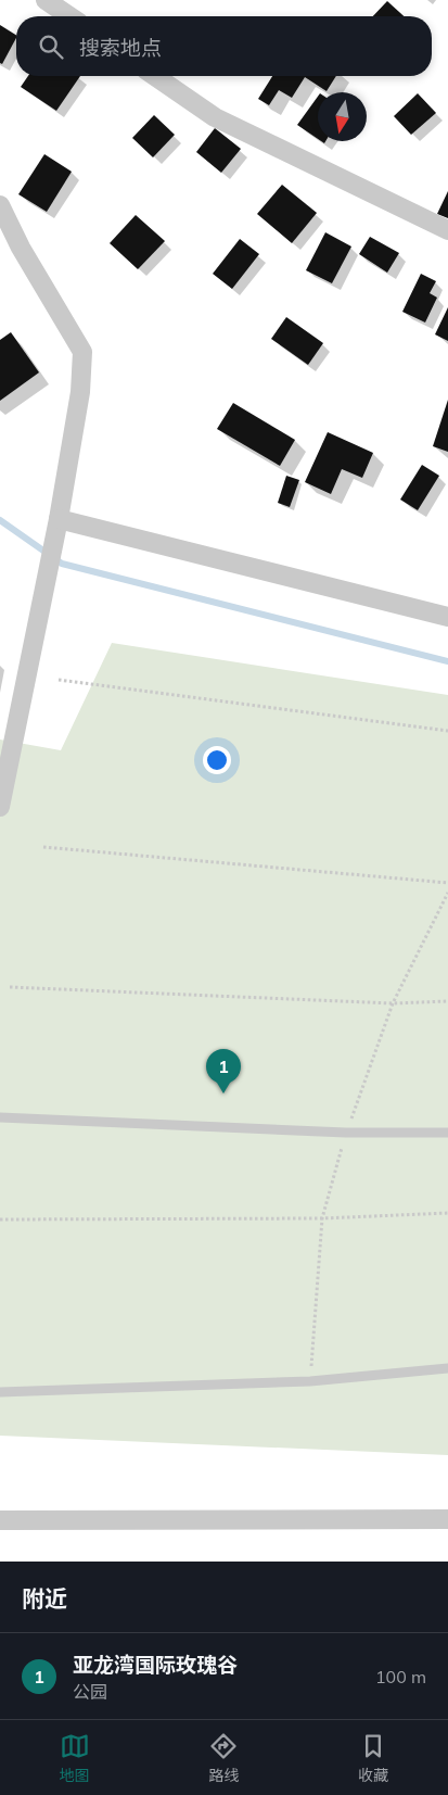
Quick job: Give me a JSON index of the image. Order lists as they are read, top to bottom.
{
  "north": "bottom",
  "page": {
    "search": "搜索地点",
    "pins": "1",
    "heading": "附近",
    "list": [
      {
        "mark": "1",
        "name": "亚龙湾国际玫瑰谷",
        "note": "公园",
        "value": "100 m"
      }
    ],
    "nav": ["地图", "路线", "收藏"]
  }
}
